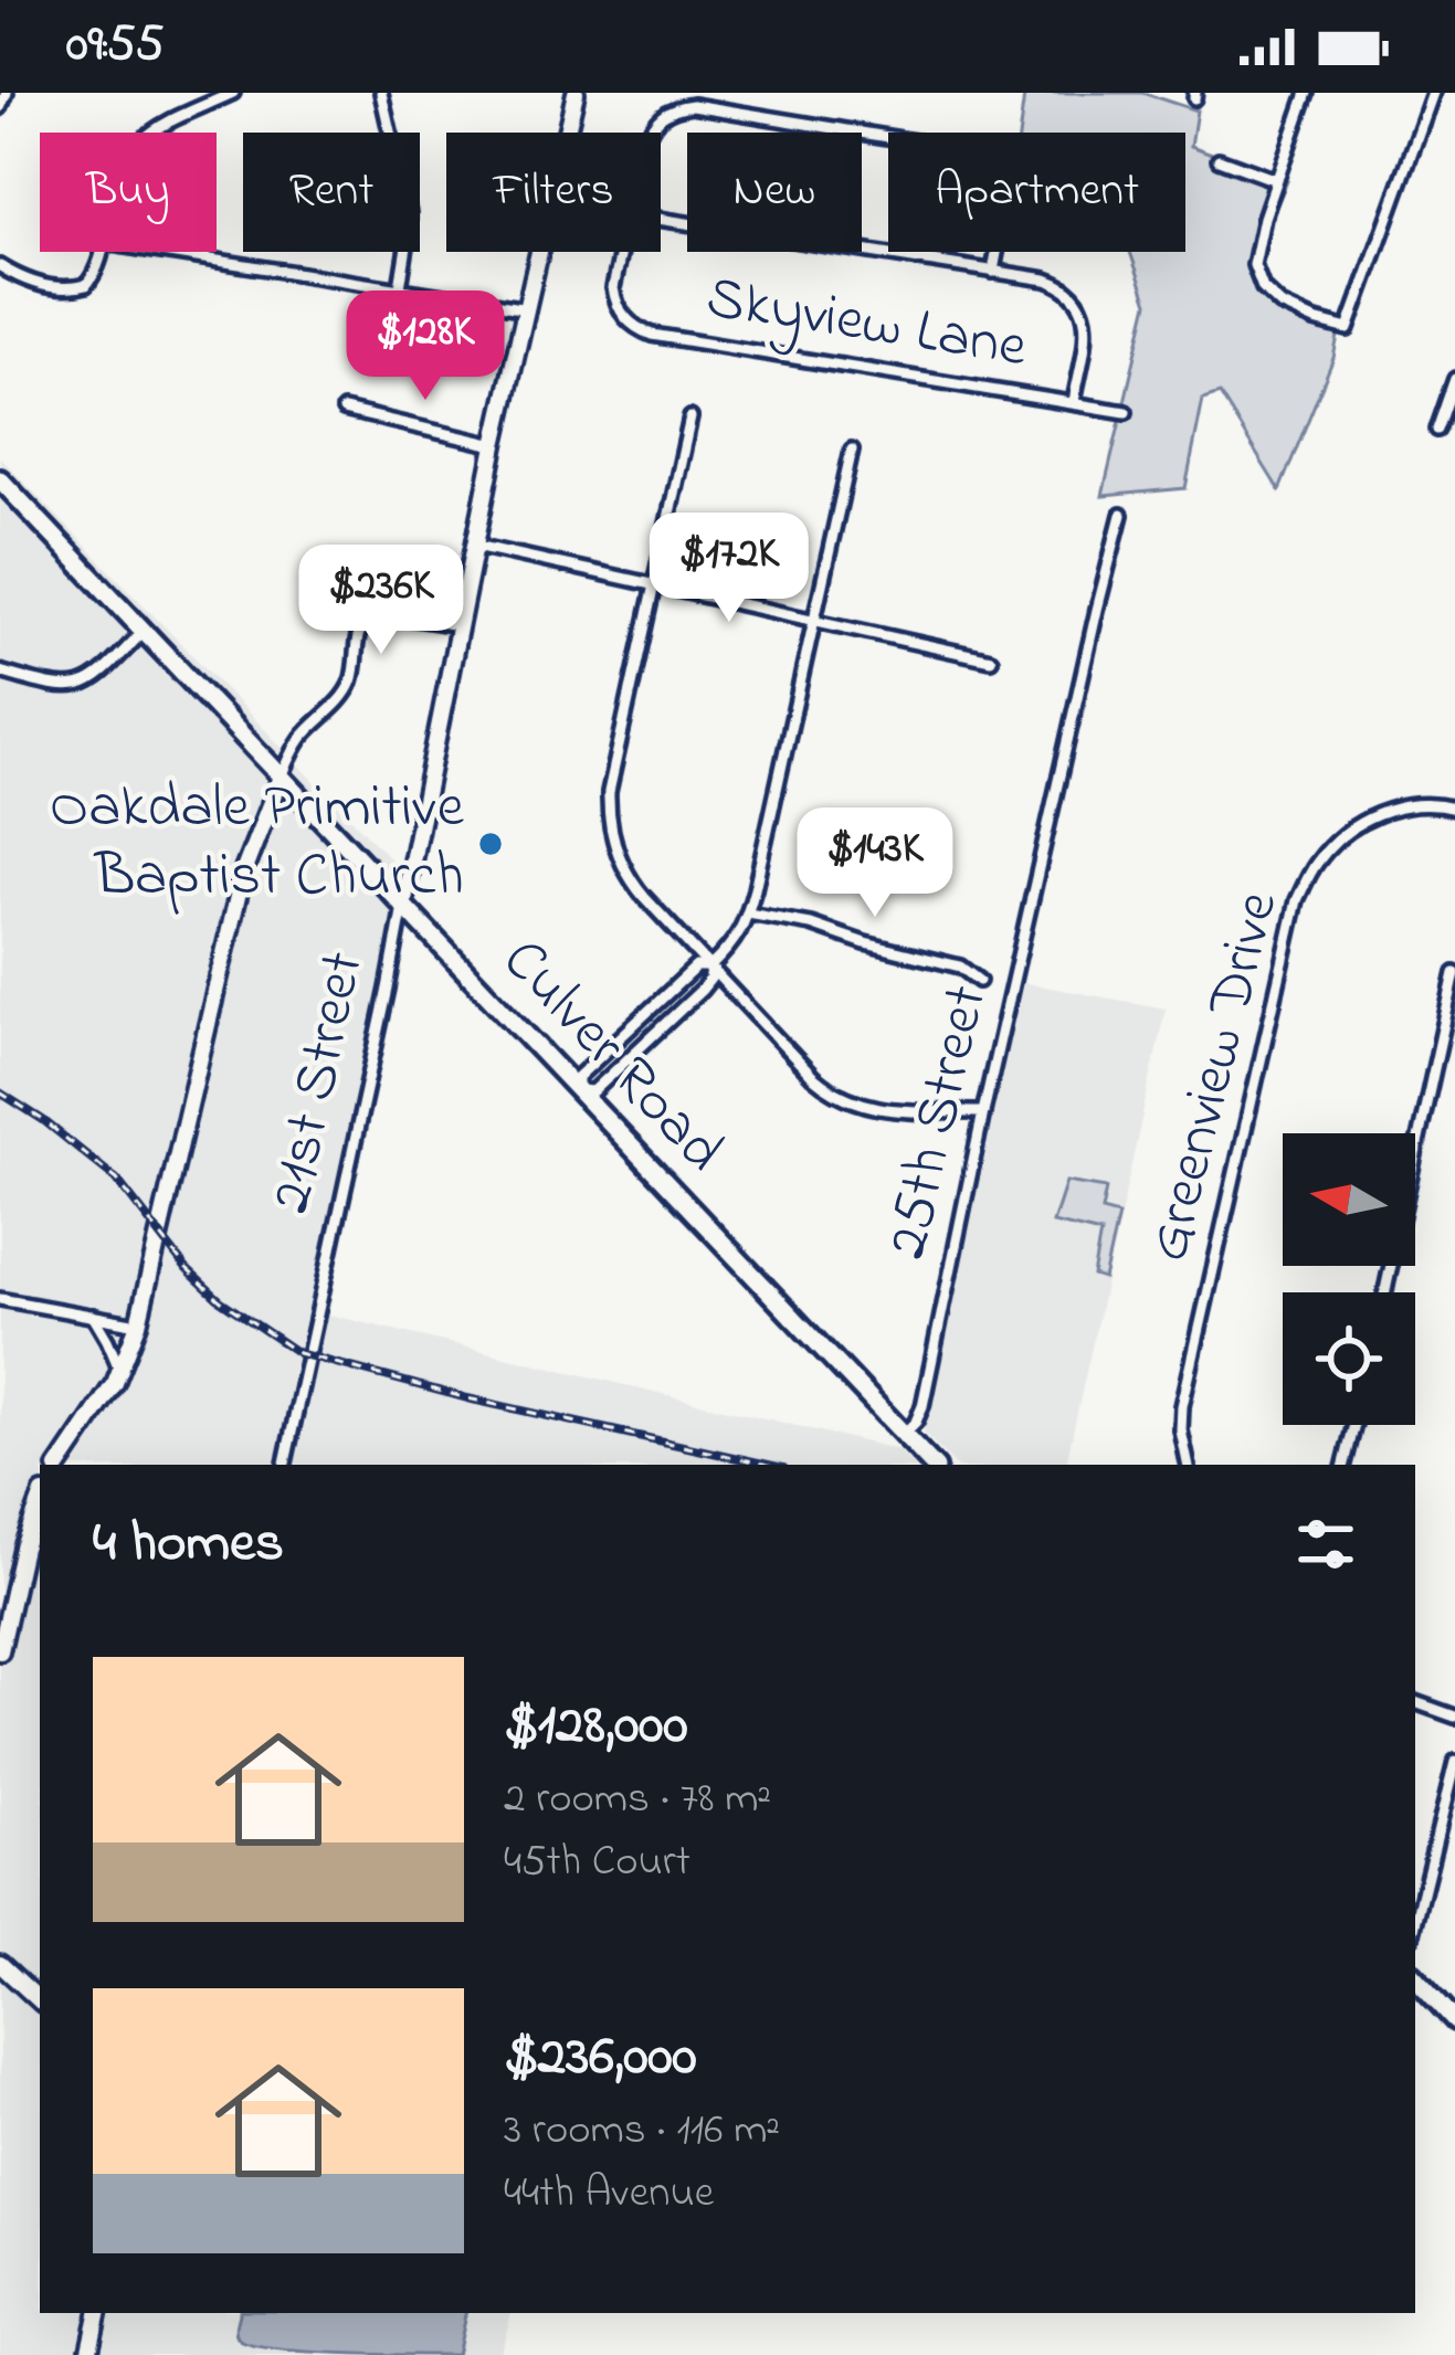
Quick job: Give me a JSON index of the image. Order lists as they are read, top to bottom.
{
  "streets": {
    "main road": ["Culver Road"],
    "street": [
      "Skyview Lane",
      "Greenview Drive",
      "21st Street",
      "25th Street"
    ]
  },
  "crossings": [
    ["Culver Road", "21st Street"],
    ["Culver Road", "25th Street"]
  ],
  "places": ["Oakdale Primitive Baptist Church"],
  "north": "left",
  "page": {
    "status": "09:55",
    "chip": [
      "Buy",
      "Rent",
      "Filters",
      "New",
      "Apartment"
    ],
    "price": [
      "$128K",
      "$172K",
      "$236K",
      "$143K"
    ],
    "heading": "4 homes",
    "list": [
      {
        "name": "$128,000",
        "note": "2 rooms · 78 m² · 45th Court"
      },
      {
        "name": "$236,000",
        "note": "3 rooms · 116 m² · 44th Avenue"
      }
    ]
  }
}
